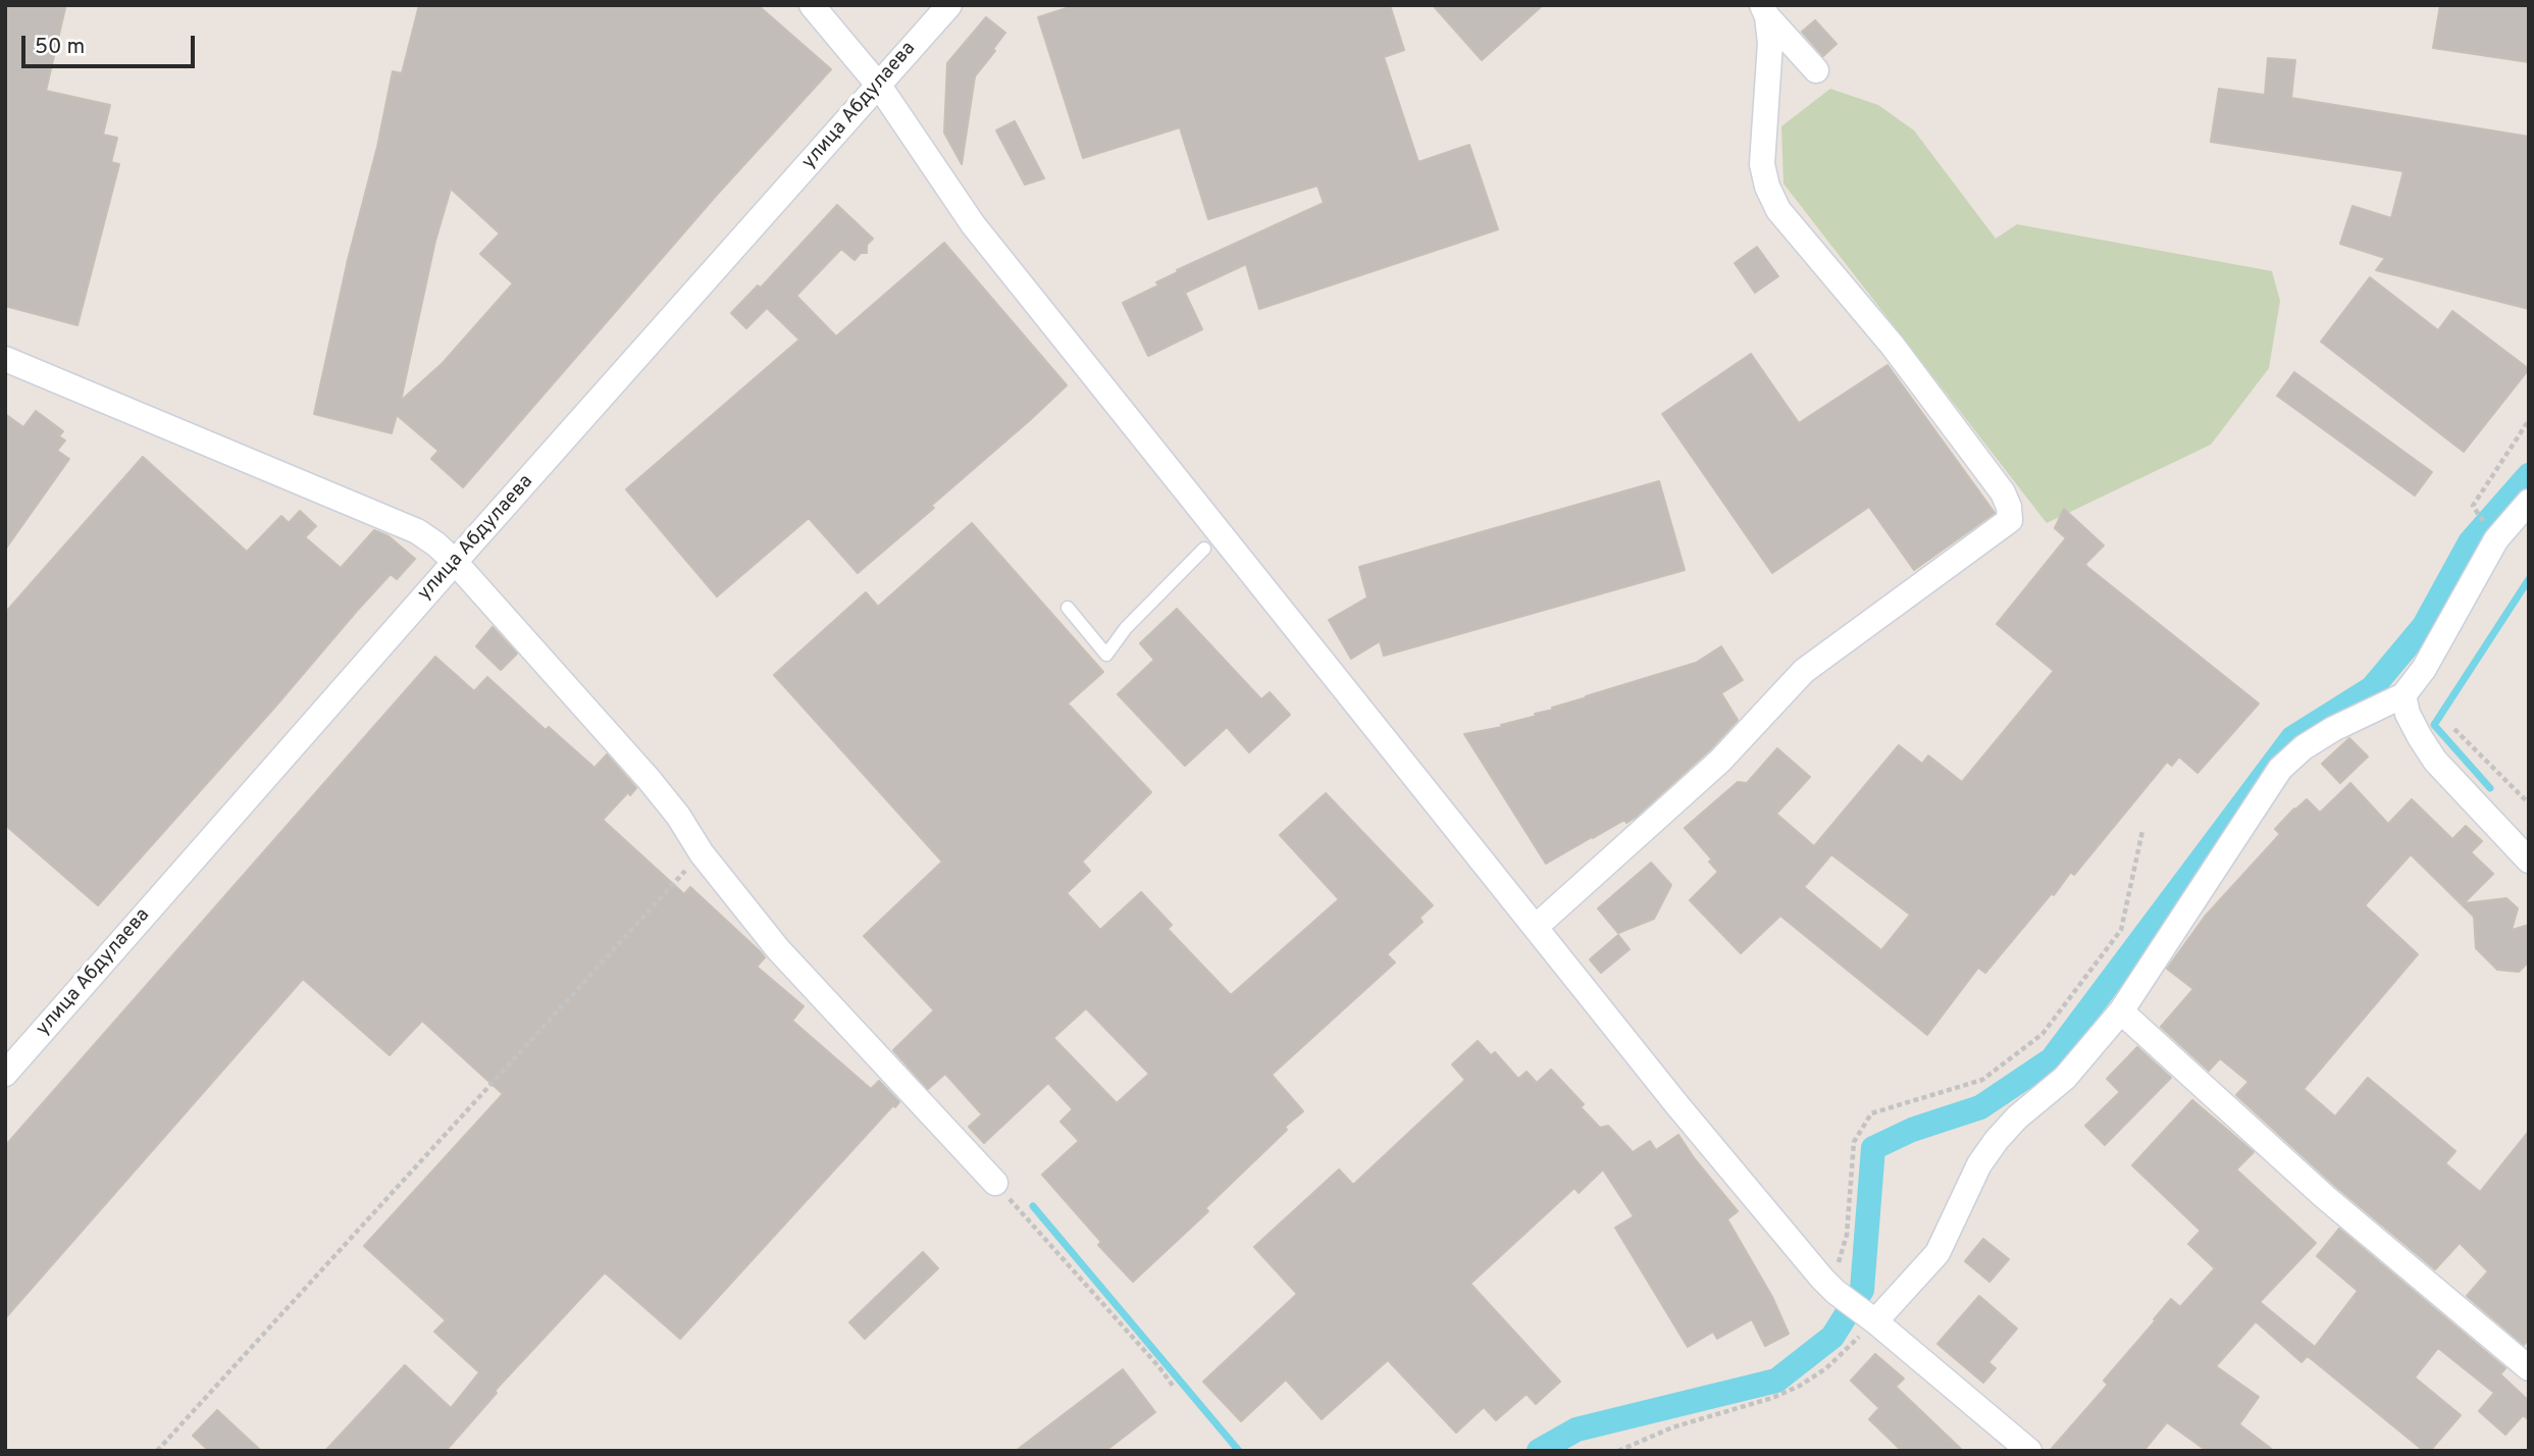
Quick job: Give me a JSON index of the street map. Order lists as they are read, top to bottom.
{
  "streets": {
    "street": ["улица Абдулаева"]
  },
  "scale_bar": "50 m"
}
